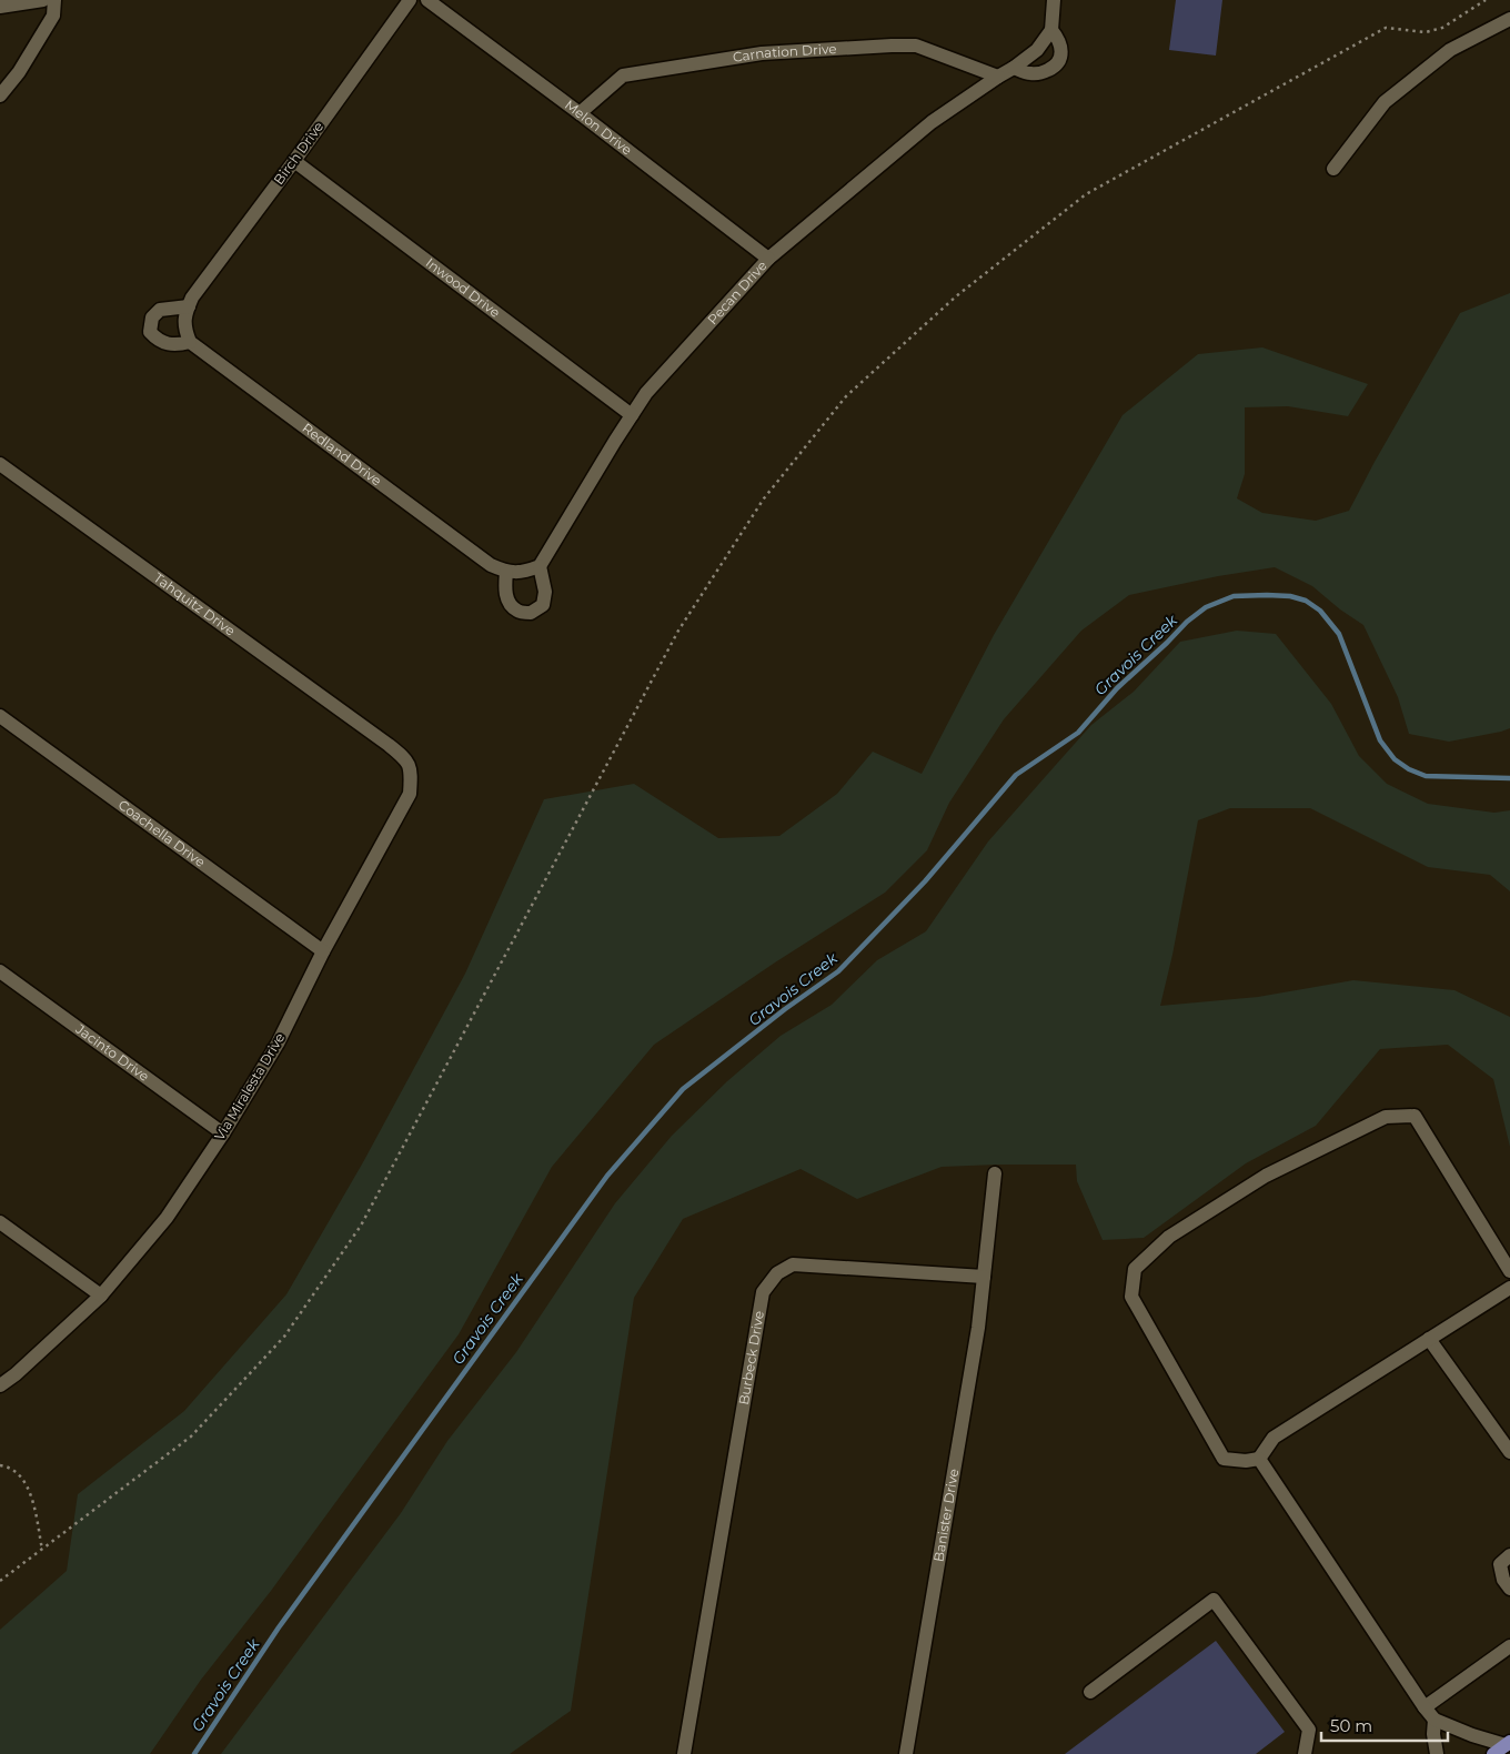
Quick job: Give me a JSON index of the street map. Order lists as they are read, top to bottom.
{
  "streets": {
    "street": [
      "Carnation Drive",
      "Melon Drive",
      "Birch Drive",
      "Inwood Drive",
      "Pecan Drive",
      "Redland Drive",
      "Tahquitz Drive",
      "Coachella Drive",
      "Jacinto Drive",
      "Via Miralesta Drive",
      "Burbeck Drive",
      "Banister Drive"
    ]
  },
  "crossings": [
    ["Carnation Drive", "Melon Drive"],
    ["Carnation Drive", "Pecan Drive"],
    ["Melon Drive", "Pecan Drive"],
    ["Birch Drive", "Inwood Drive"],
    ["Birch Drive", "Redland Drive"],
    ["Inwood Drive", "Pecan Drive"],
    ["Pecan Drive", "Redland Drive"],
    ["Tahquitz Drive", "Via Miralesta Drive"],
    ["Coachella Drive", "Via Miralesta Drive"],
    ["Jacinto Drive", "Via Miralesta Drive"],
    ["Burbeck Drive", "Banister Drive"]
  ],
  "water": ["Gravois Creek"],
  "scale_bar": "50 m"
}
